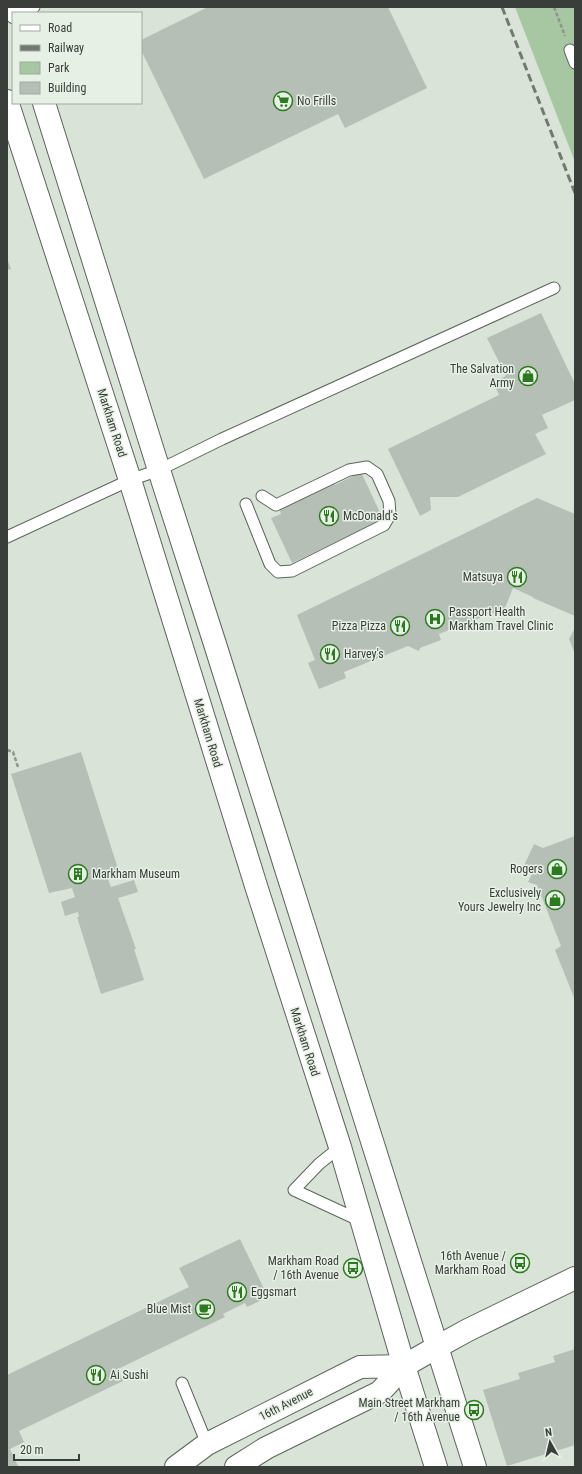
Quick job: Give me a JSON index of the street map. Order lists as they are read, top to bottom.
{
  "streets": {
    "main road": ["Markham Road", "16th Avenue"]
  },
  "crossings": [
    ["Markham Road", "16th Avenue"]
  ],
  "places": {
    "supermarket": ["No Frills"],
    "shop": ["The Salvation Army", "Rogers", "Exclusively Yours Jewelry Inc"],
    "restaurant": [
      "McDonald's",
      "Matsuya",
      "Pizza Pizza",
      "Harvey's",
      "Eggsmart",
      "Ai Sushi"
    ],
    "hospital": ["Passport Health Markham Travel Clinic"],
    "building": ["Markham Museum"],
    "bus stop": ["16th Avenue / Markham Road", "Markham Road / 16th Avenue", "Main Street Markham / 16th Avenue"],
    "cafe": ["Blue Mist"]
  },
  "legend": [
    "Road",
    "Railway",
    "Park",
    "Building"
  ],
  "scale_bar": "20 m",
  "north": "top"
}
